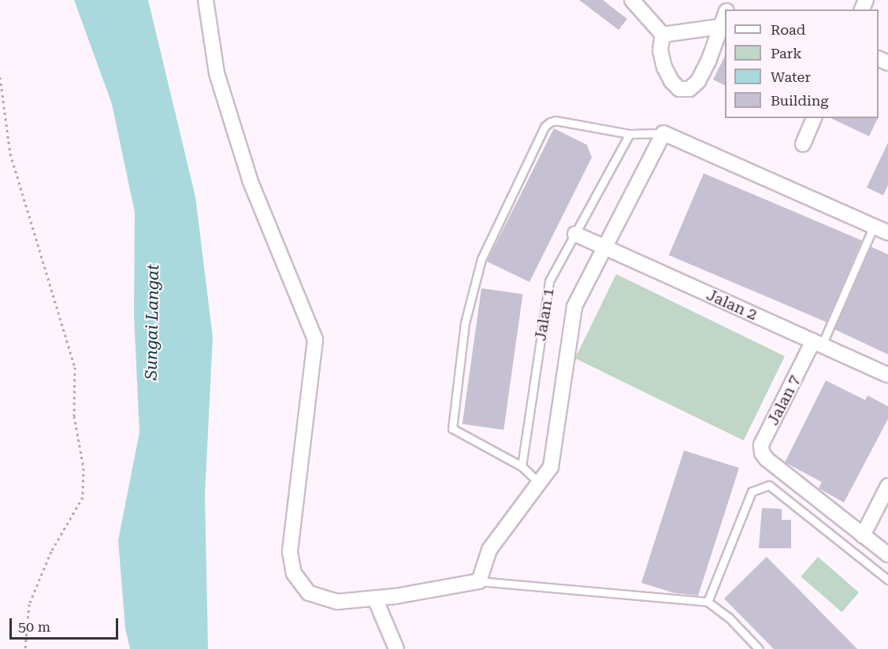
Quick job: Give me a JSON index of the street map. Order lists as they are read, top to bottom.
{
  "streets": {
    "street": ["Jalan 2", "Jalan 1", "Jalan 7"]
  },
  "crossings": [
    ["Jalan 2", "Jalan 1"],
    ["Jalan 2", "Jalan 7"]
  ],
  "water": ["Sungai Langat"],
  "legend": [
    "Road",
    "Park",
    "Water",
    "Building"
  ],
  "scale_bar": "50 m"
}
